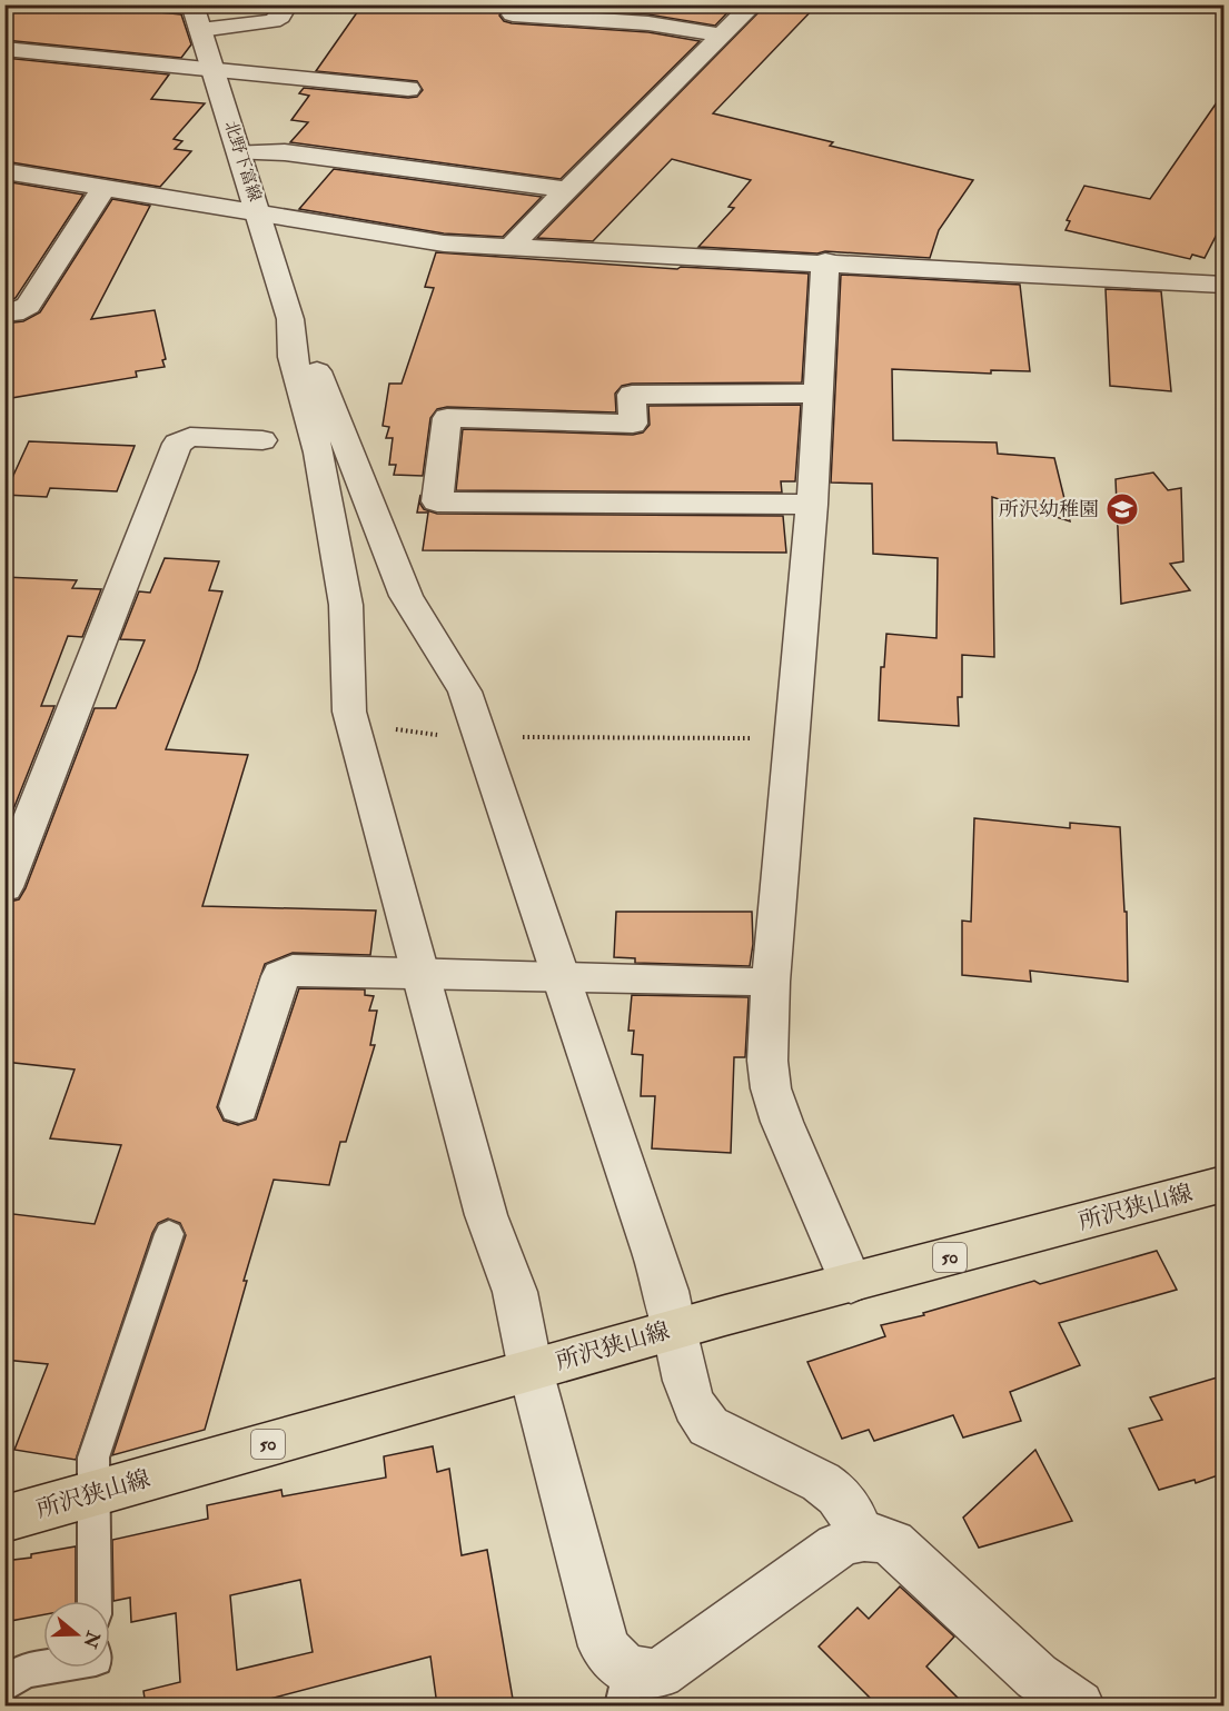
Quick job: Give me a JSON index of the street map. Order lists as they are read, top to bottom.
{
  "streets": {
    "main road": ["所沢狭山線", "50"],
    "street": ["北野下富線"]
  },
  "places": {
    "school or university": ["所沢幼稚園"]
  },
  "north": "right"
}
